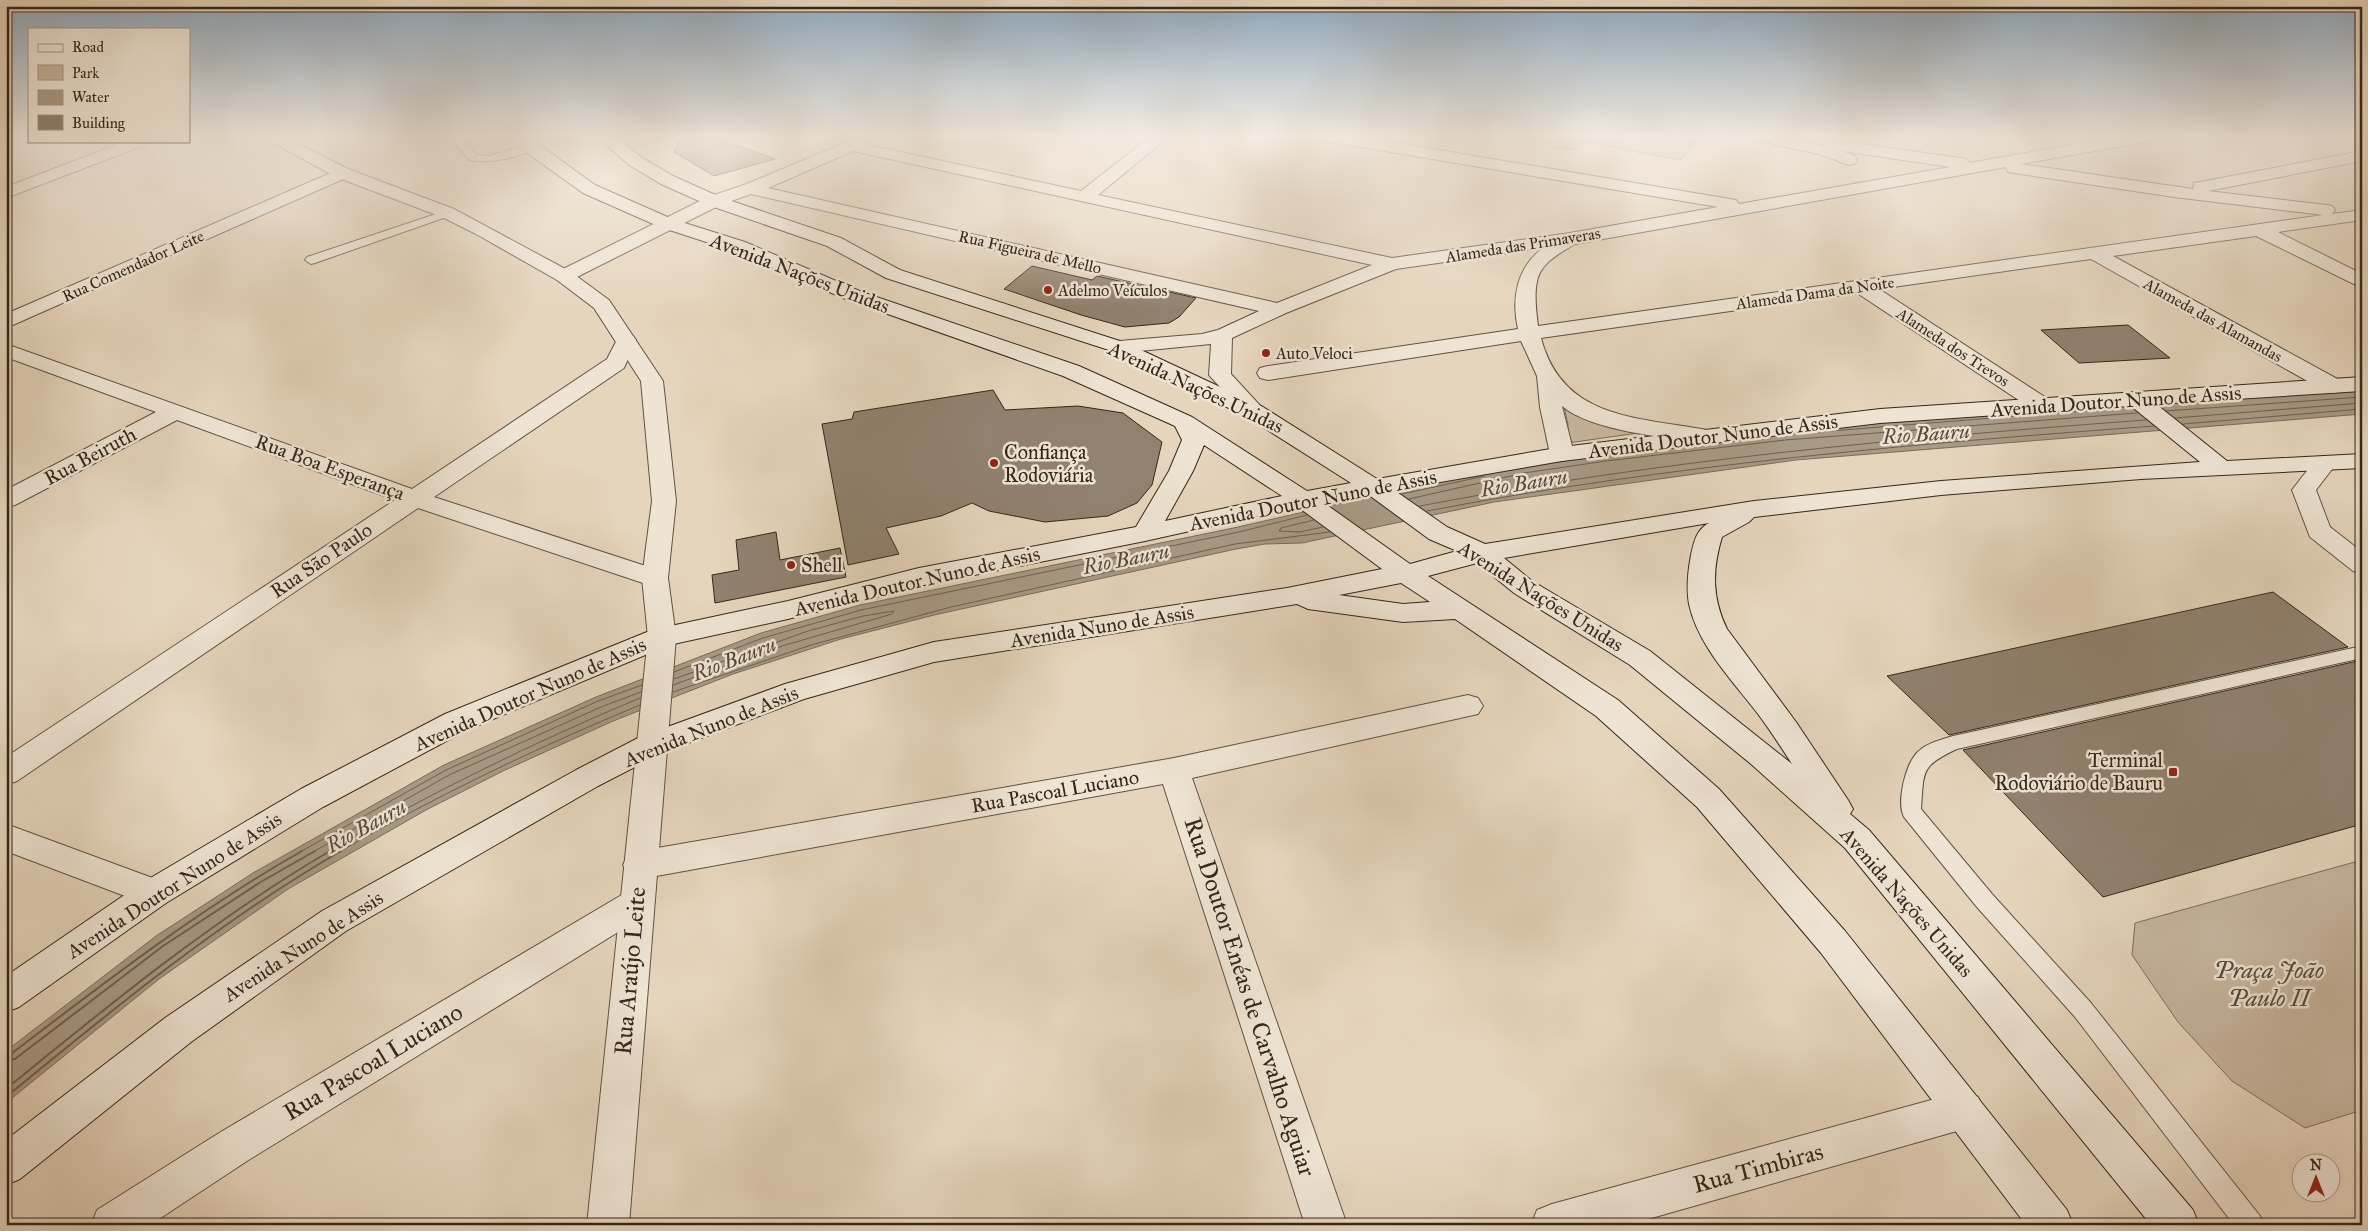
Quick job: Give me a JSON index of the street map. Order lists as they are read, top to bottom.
{
  "streets": {
    "street": [
      "Alameda das Primaveras",
      "Rua Figueira de Mello",
      "Rua Comendador Leite",
      "Avenida Nações Unidas",
      "Alameda Dama da Noite",
      "Alameda das Alamandas",
      "Alameda dos Trevos",
      "Avenida Doutor Nuno de Assis",
      "Rua Beiruth",
      "Rua Boa Esperança",
      "Rua São Paulo",
      "Avenida Nuno de Assis",
      "Rua Pascoal Luciano",
      "Rua Araújo Leite",
      "Rua Doutor Enéas de Carvalho Aguiar",
      "Rua Timbiras"
    ]
  },
  "crossings": [
    ["Alameda das Primaveras", "Rua Figueira de Mello"],
    ["Alameda das Primaveras", "Avenida Nações Unidas"],
    ["Avenida Nações Unidas", "Avenida Doutor Nuno de Assis"],
    ["Avenida Nações Unidas", "Avenida Nuno de Assis"],
    ["Avenida Nações Unidas", "Rua Timbiras"],
    ["Alameda Dama da Noite", "Alameda das Alamandas"],
    ["Alameda Dama da Noite", "Alameda dos Trevos"],
    ["Alameda das Alamandas", "Avenida Doutor Nuno de Assis"],
    ["Alameda dos Trevos", "Avenida Doutor Nuno de Assis"],
    ["Avenida Doutor Nuno de Assis", "Rua Araújo Leite"],
    ["Rua Beiruth", "Rua Boa Esperança"],
    ["Rua Boa Esperança", "Rua São Paulo"],
    ["Rua Boa Esperança", "Rua Araújo Leite"],
    ["Rua São Paulo", "Rua Araújo Leite"],
    ["Avenida Nuno de Assis", "Rua Araújo Leite"],
    ["Rua Pascoal Luciano", "Rua Araújo Leite"],
    ["Rua Pascoal Luciano", "Rua Doutor Enéas de Carvalho Aguiar"]
  ],
  "water": ["Rio Bauru"],
  "parks": ["Praça João Paulo II"],
  "places": {
    "other": [
      "Adelmo Veículos",
      "Auto Veloci",
      "Confiança Rodoviária",
      "Shell"
    ],
    "transit": ["Terminal Rodoviário de Bauru"]
  },
  "legend": [
    "Road",
    "Park",
    "Water",
    "Building"
  ],
  "north": "top"
}
